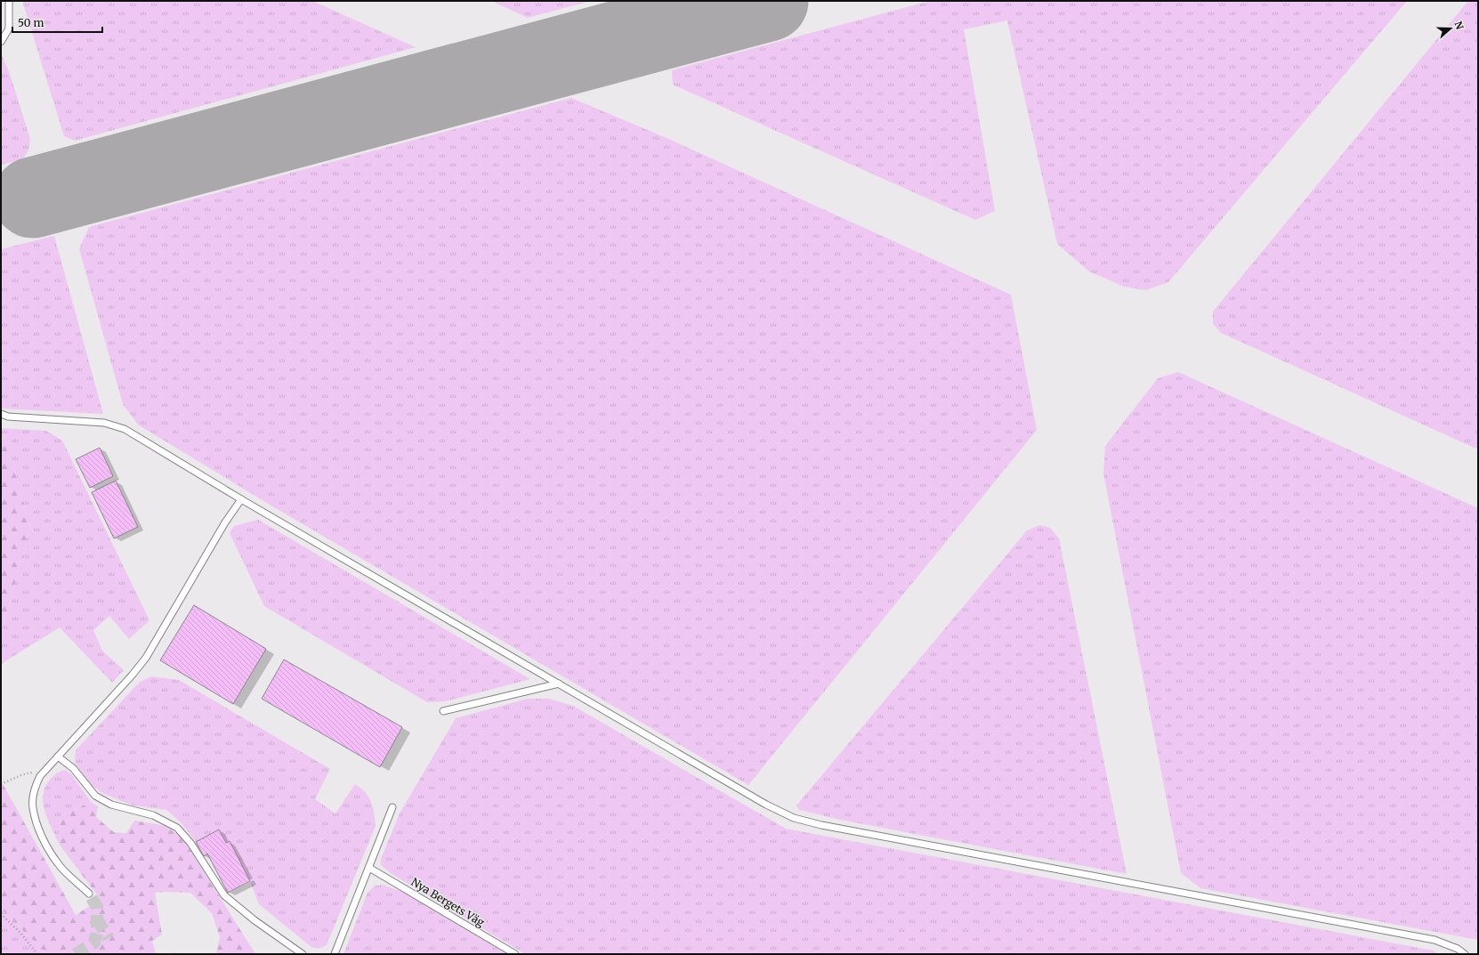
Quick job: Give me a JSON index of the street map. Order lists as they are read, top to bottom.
{
  "streets": {
    "lane": ["Nya Bergets Väg"]
  },
  "scale_bar": "50 m",
  "north": "right"
}
